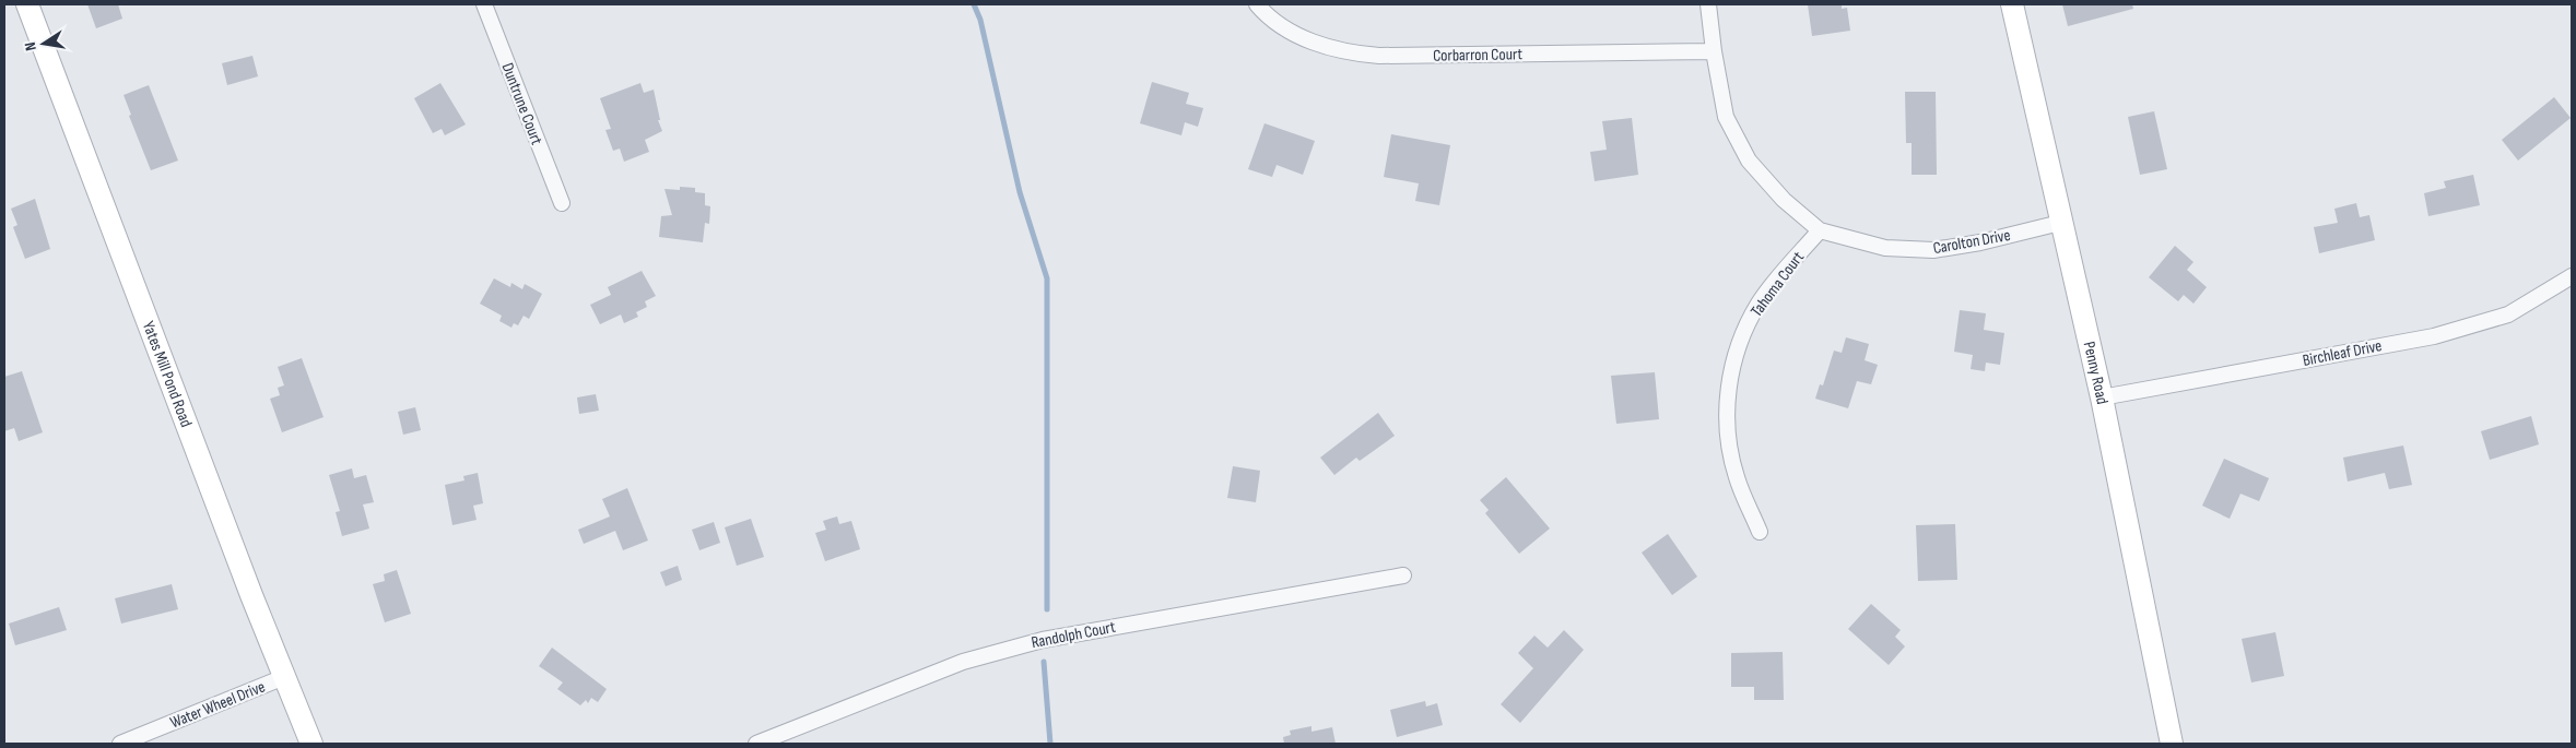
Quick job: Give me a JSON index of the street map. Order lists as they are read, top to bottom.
{
  "streets": {
    "street": [
      "Corbarron Court",
      "Duntrune Court",
      "Carolton Drive",
      "Tahoma Court",
      "Birchleaf Drive",
      "Penny Road",
      "Yates Mill Pond Road",
      "Randolph Court",
      "Water Wheel Drive"
    ]
  },
  "crossings": [
    ["Corbarron Court", "Carolton Drive"],
    ["Carolton Drive", "Tahoma Court"],
    ["Carolton Drive", "Penny Road"],
    ["Birchleaf Drive", "Penny Road"],
    ["Yates Mill Pond Road", "Water Wheel Drive"]
  ],
  "north": "left"
}
